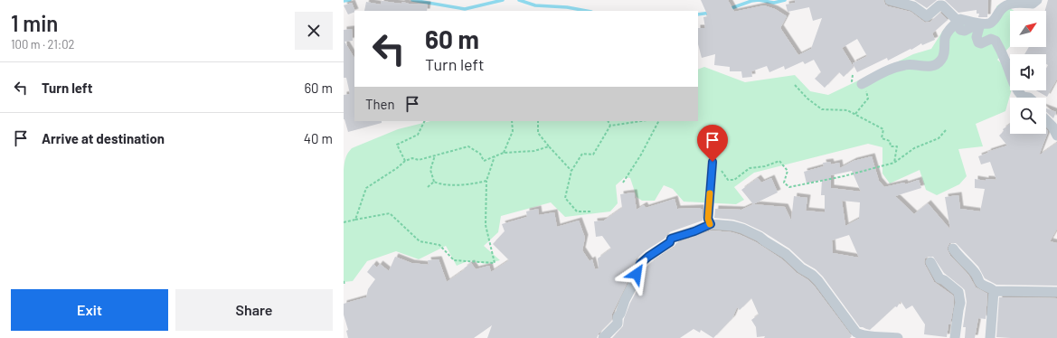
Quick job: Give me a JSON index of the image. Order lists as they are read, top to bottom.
{
  "north": "top right",
  "page": {
    "heading": ["1 min", "100 m · 21:02"],
    "turn": ["60 m", "Turn left"],
    "list": [
      {
        "name": "Turn left",
        "value": "60 m"
      },
      {
        "name": "Arrive at destination",
        "value": "40 m"
      }
    ],
    "then": "Then",
    "buttons": ["Exit", "Share"]
  }
}
